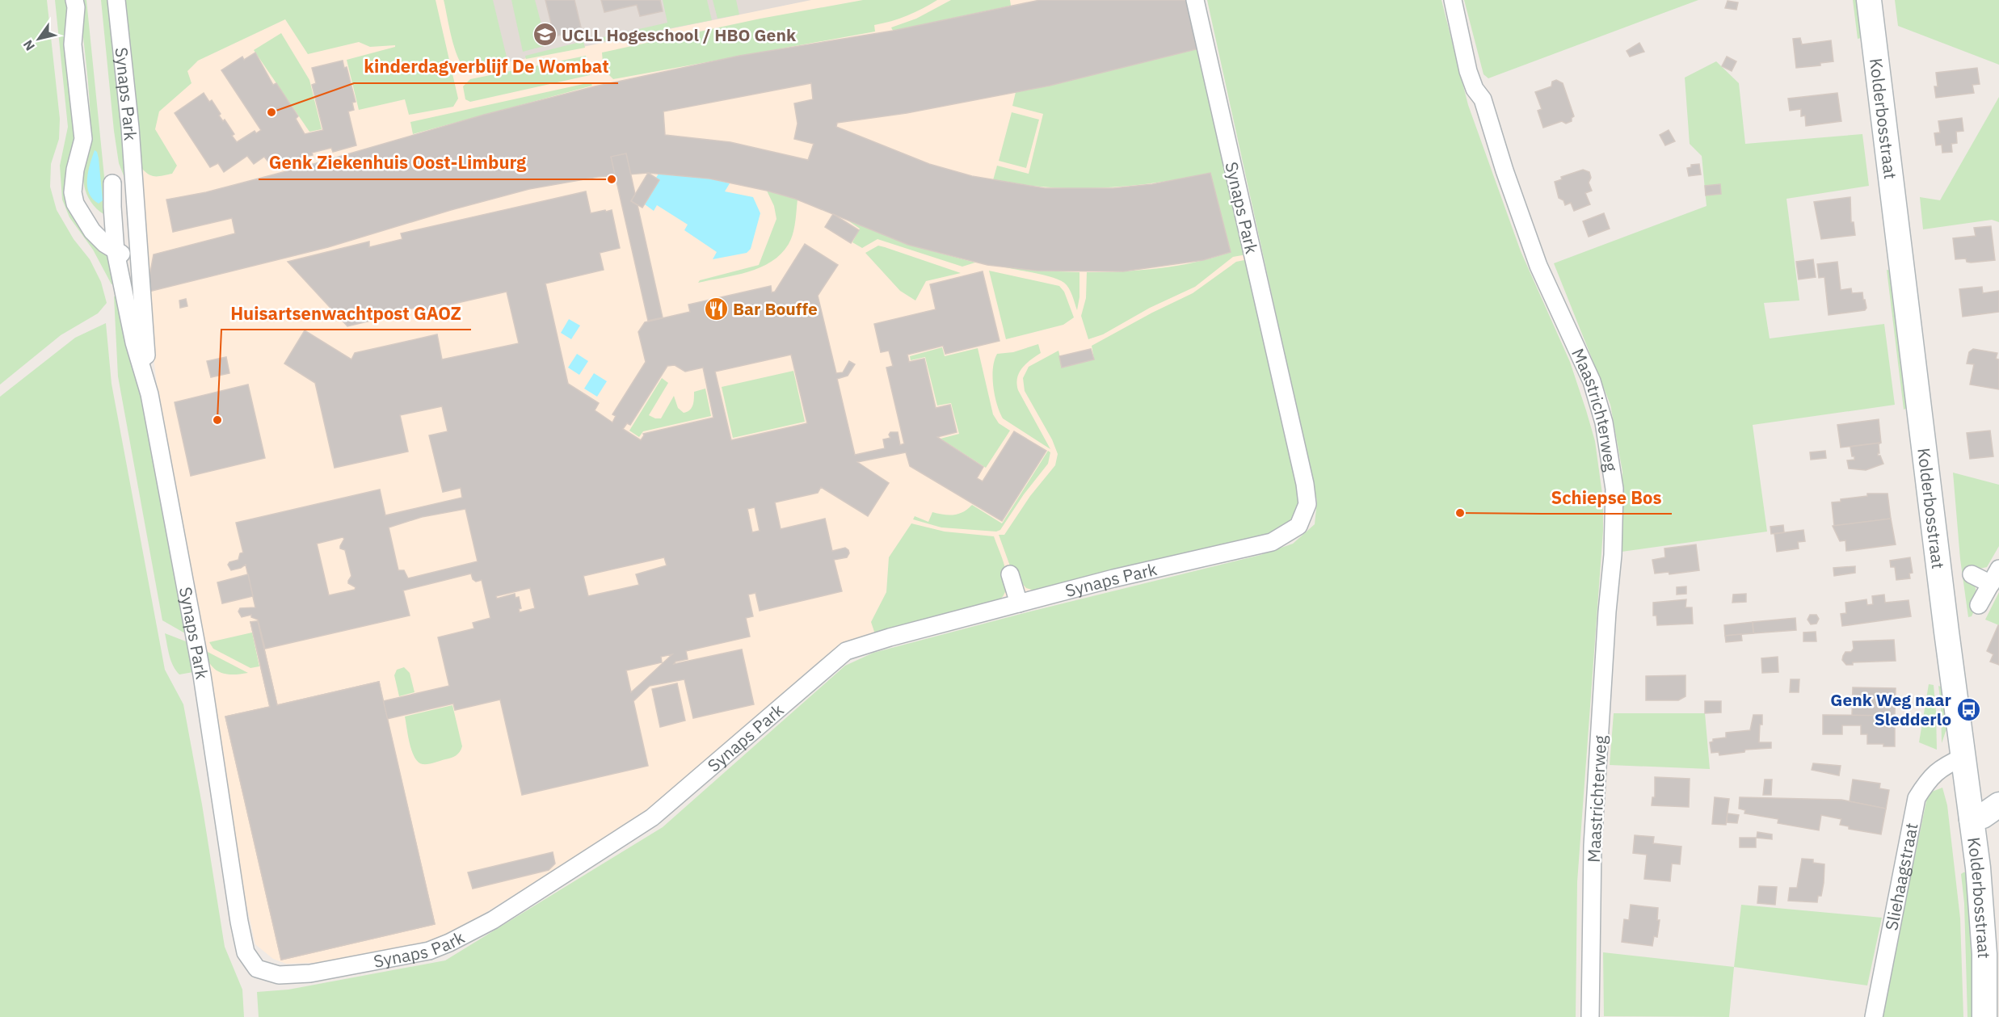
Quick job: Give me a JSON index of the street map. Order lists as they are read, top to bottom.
{
  "streets": {
    "main road": ["Kolderbosstraat"],
    "street": ["Synaps Park", "Maastrichterweg", "Sliehaagstraat"]
  },
  "crossings": [
    ["Kolderbosstraat", "Sliehaagstraat"]
  ],
  "places": {
    "school or university": ["UCLL Hogeschool / HBO Genk"],
    "other": [
      "kinderdagverblijf De Wombat",
      "Genk Ziekenhuis Oost-Limburg",
      "Huisartsenwachtpost GAOZ",
      "Schiepse Bos"
    ],
    "restaurant": ["Bar Bouffe"],
    "bus stop": ["Genk Weg naar Sledderlo"]
  },
  "north": "bottom left"
}
